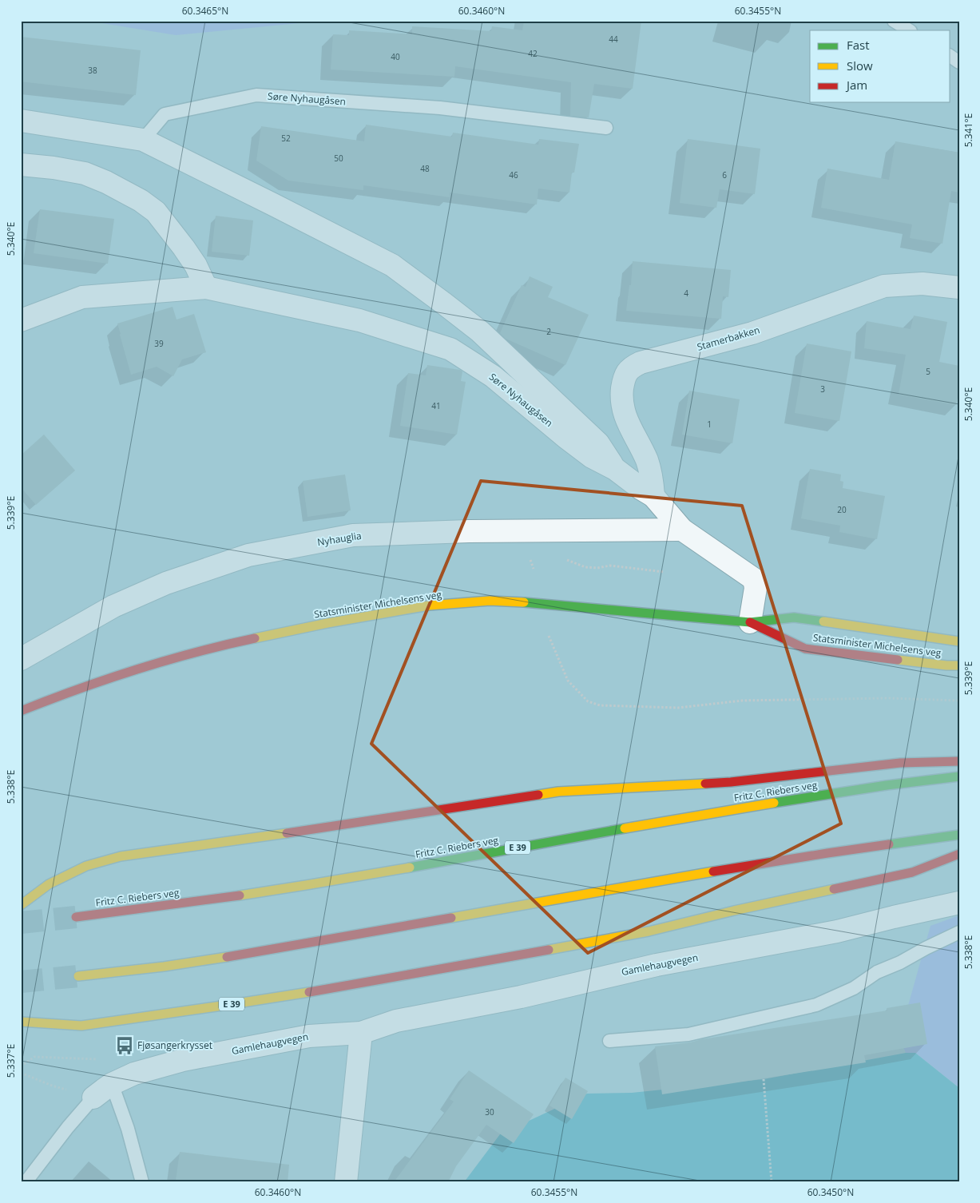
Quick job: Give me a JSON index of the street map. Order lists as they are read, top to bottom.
{
  "streets": {
    "main road": ["Statsminister Michelsens veg", "Fritz C. Riebers veg", "E 39"],
    "street": [
      "Søre Nyhaugåsen",
      "Stamerbakken",
      "Nyhauglia",
      "Gamlehaugvegen"
    ]
  },
  "crossings": [
    ["Søre Nyhaugåsen", "Stamerbakken"],
    ["Søre Nyhaugåsen", "Nyhauglia"],
    ["Søre Nyhaugåsen", "Statsminister Michelsens veg"]
  ],
  "places": {
    "bus stop": ["Fjøsangerkrysset"]
  },
  "house_numbers": [
    "44",
    "42",
    "40",
    "38",
    "52",
    "50",
    "48",
    "46",
    "6",
    "4",
    "2",
    "39",
    "5",
    "3",
    "41",
    "1",
    "20",
    "30"
  ],
  "legend": ["Fast", "Slow", "Jam"],
  "coordinates": [
    "60.3465°N",
    "60.3460°N",
    "60.3455°N",
    "5.341°E",
    "5.340°E",
    "5.339°E",
    "5.338°E",
    "5.337°E",
    "60.3450°N"
  ]
}
